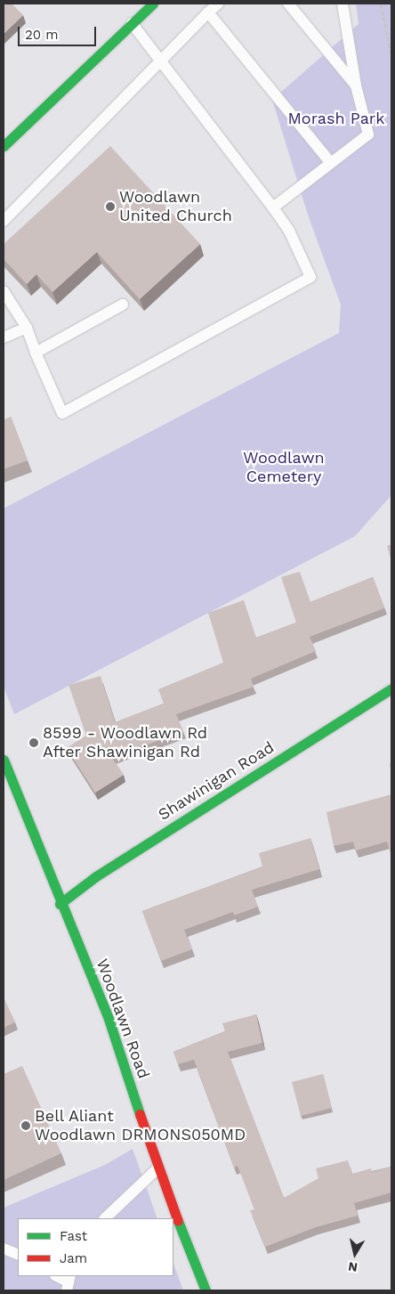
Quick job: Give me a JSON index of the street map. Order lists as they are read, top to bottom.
{
  "streets": {
    "street": ["Shawinigan Road", "Woodlawn Road"]
  },
  "crossings": [
    ["Shawinigan Road", "Woodlawn Road"]
  ],
  "parks": ["Morash Park", "Woodlawn Cemetery"],
  "places": ["Woodlawn United Church", "8599 - Woodlawn Rd After Shawinigan Rd", "Bell Aliant Woodlawn DRMONS050MD"],
  "legend": ["Fast", "Jam"],
  "scale_bar": "20 m",
  "north": "bottom"
}
